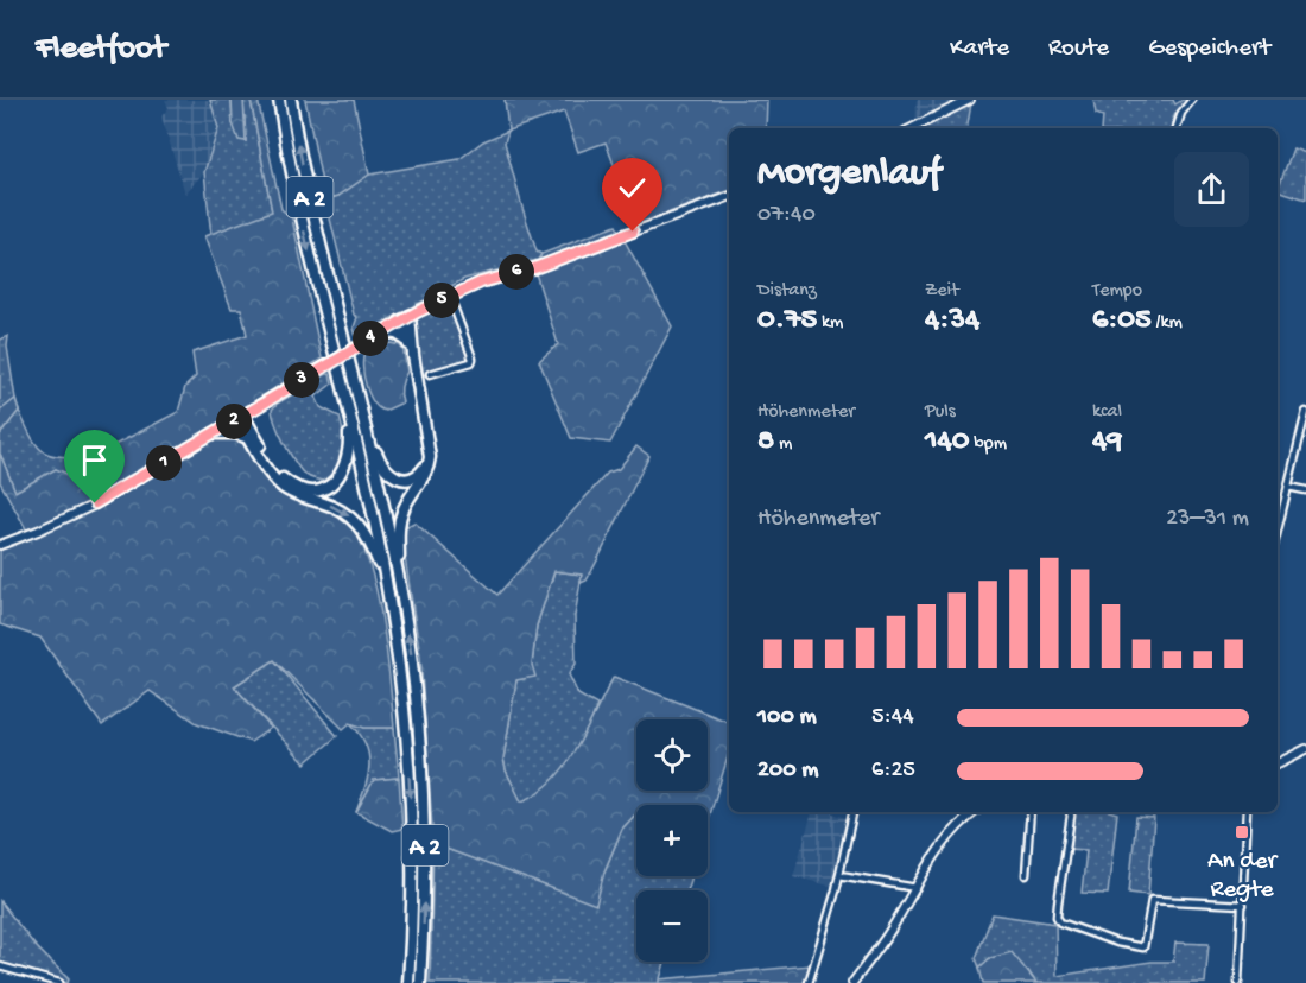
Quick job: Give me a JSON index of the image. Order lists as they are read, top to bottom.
{
  "streets": {
    "highway": ["A 2"]
  },
  "places": {
    "transit": ["An der Regte"]
  },
  "page": {
    "header": "Fleetfoot",
    "nav": ["Karte", "Route", "Gespeichert"],
    "heading": ["Morgenlauf", "07:40"],
    "stats": [
      ["Distanz", "0.75 km"],
      ["Zeit", "4:34"],
      ["Tempo", "6:05 /km"],
      ["Höhenmeter", "8 m"],
      ["Puls", "140 bpm"],
      ["kcal", "49"]
    ],
    "pins": [
      "6",
      "5",
      "4",
      "3",
      "2",
      "1"
    ],
    "chart": ["Höhenmeter", "23–31 m"],
    "list": [
      {
        "name": "100 m",
        "note": "5:44"
      },
      {
        "name": "200 m",
        "note": "6:25"
      }
    ],
    "map_buttons": ["+", "−"]
  }
}
